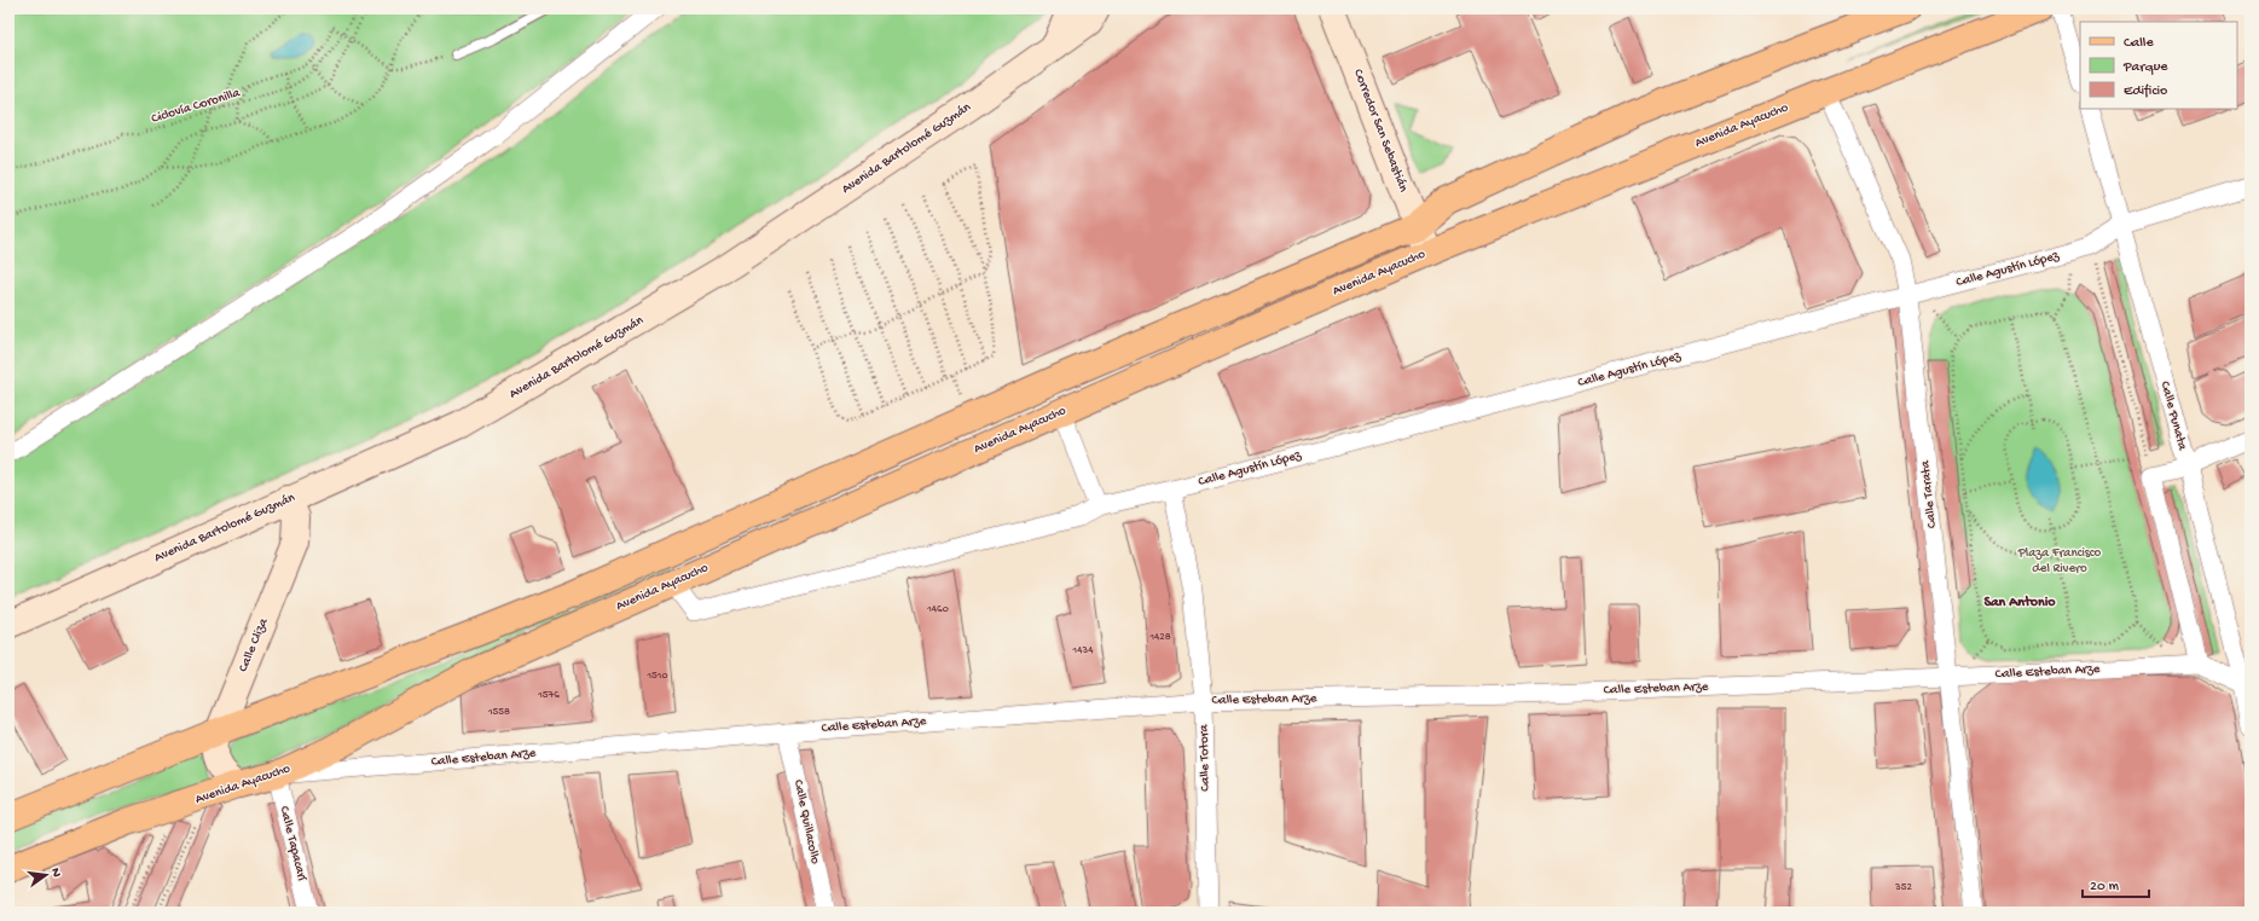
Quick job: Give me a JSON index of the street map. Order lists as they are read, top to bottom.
{
  "streets": {
    "main road": ["Avenida Ayacucho"],
    "street": [
      "Corredor San Sebastián",
      "Avenida Bartolomé Guzmán",
      "Calle Agustín López",
      "Calle Punata",
      "Calle Tarata",
      "Calle Cliza",
      "Calle Esteban Arze",
      "Calle Totora",
      "Calle Quillacollo",
      "Calle Tapacarí"
    ],
    "path": ["Ciclovía Coronilla"]
  },
  "crossings": [
    ["Avenida Ayacucho", "Corredor San Sebastián"],
    ["Avenida Ayacucho", "Calle Agustín López"],
    ["Avenida Ayacucho", "Calle Tarata"],
    ["Avenida Ayacucho", "Calle Cliza"],
    ["Avenida Ayacucho", "Calle Esteban Arze"],
    ["Avenida Ayacucho", "Calle Tapacarí"],
    ["Avenida Bartolomé Guzmán", "Calle Cliza"],
    ["Calle Agustín López", "Calle Punata"],
    ["Calle Agustín López", "Calle Tarata"],
    ["Calle Agustín López", "Calle Totora"],
    ["Calle Punata", "Calle Esteban Arze"],
    ["Calle Tarata", "Calle Esteban Arze"],
    ["Calle Esteban Arze", "Calle Totora"],
    ["Calle Esteban Arze", "Calle Quillacollo"],
    ["Calle Esteban Arze", "Calle Tapacarí"]
  ],
  "districts": ["San Antonio"],
  "parks": ["Plaza Francisco del Rivero"],
  "house_numbers": [
    "1460",
    "1428",
    "1434",
    "1510",
    "1576",
    "1558",
    "352"
  ],
  "legend": ["Calle", "Parque", "Edificio"],
  "scale_bar": "20 m",
  "north": "right"
}
